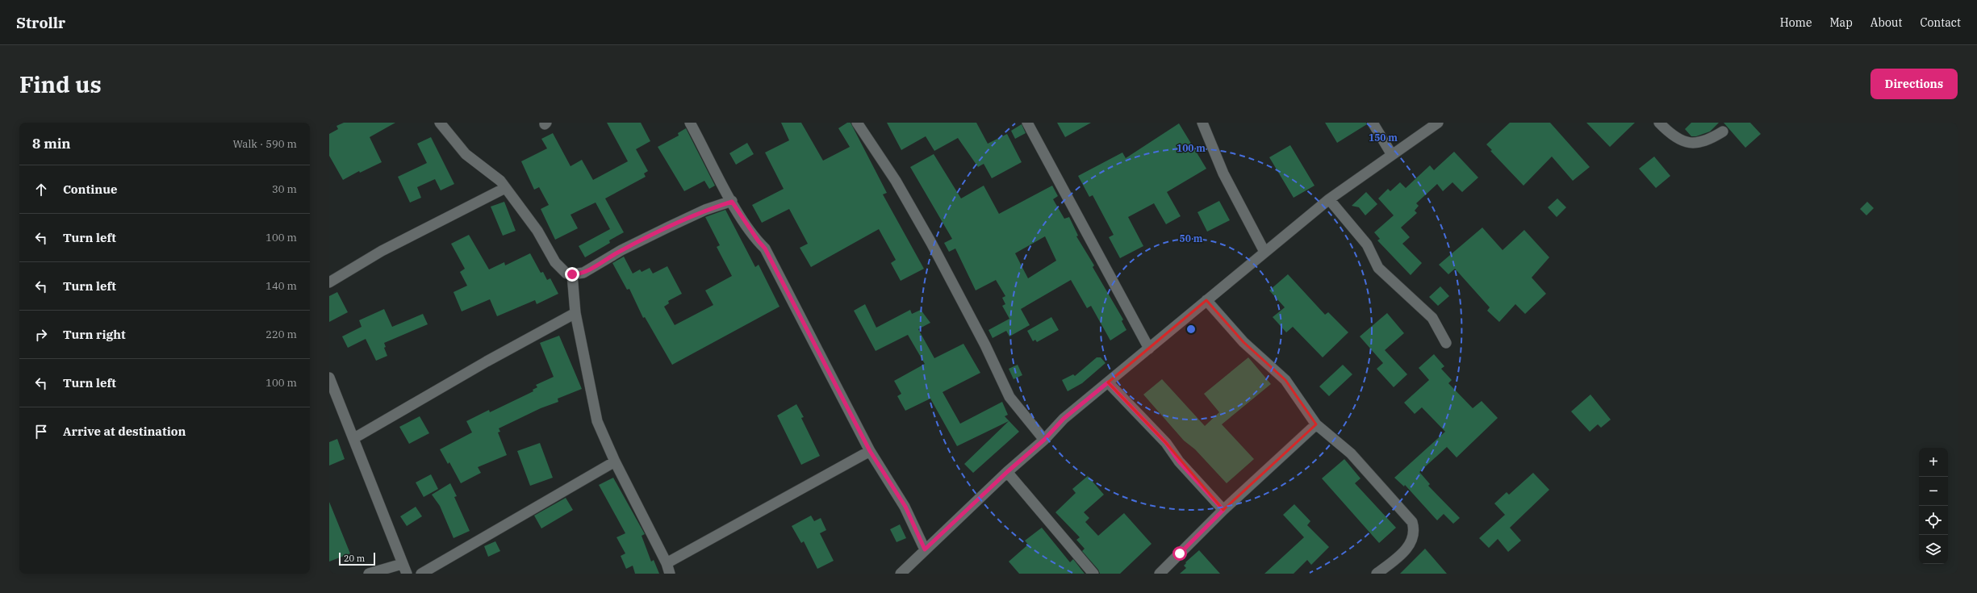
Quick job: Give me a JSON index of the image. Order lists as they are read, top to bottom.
{
  "scale_bar": "20 m",
  "page": {
    "header": "Strollr",
    "nav": [
      "Home",
      "Map",
      "About",
      "Contact"
    ],
    "buttons": "Directions",
    "title": "Find us",
    "heading": ["8 min", "Walk · 590 m"],
    "list": [
      ["Continue", "30 m"],
      ["Turn left", "100 m"],
      ["Turn left", "140 m"],
      ["Turn right", "220 m"],
      ["Turn left", "100 m"],
      "Arrive at destination"
    ],
    "map_buttons": ["+", "−"],
    "scale": "20 m"
  },
  "rings": ["150 m", "100 m", "50 m"]
}
